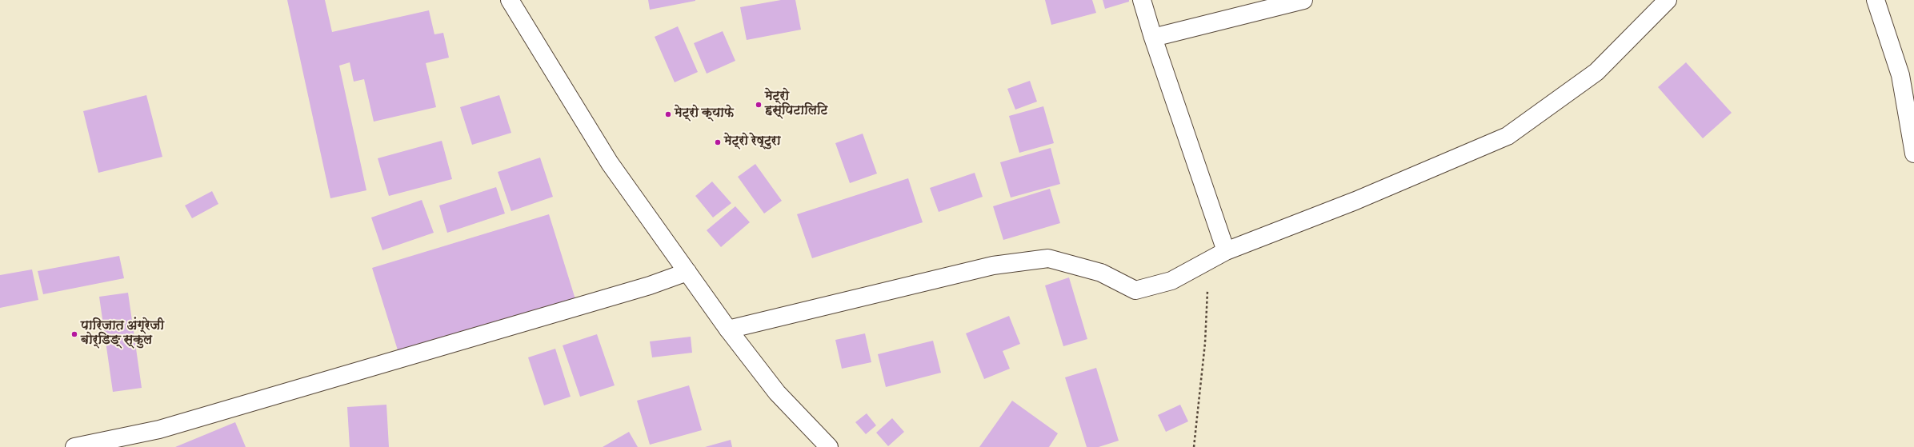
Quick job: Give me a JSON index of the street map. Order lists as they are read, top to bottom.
{
  "places": [
    "मेट्रो हस्पिटालिटि",
    "मेट्रो क्याफे",
    "मेट्रो रेष्टुरा",
    "पारिजात अंग्रेजी बोर्डिङ् स्कुल"
  ]
}
